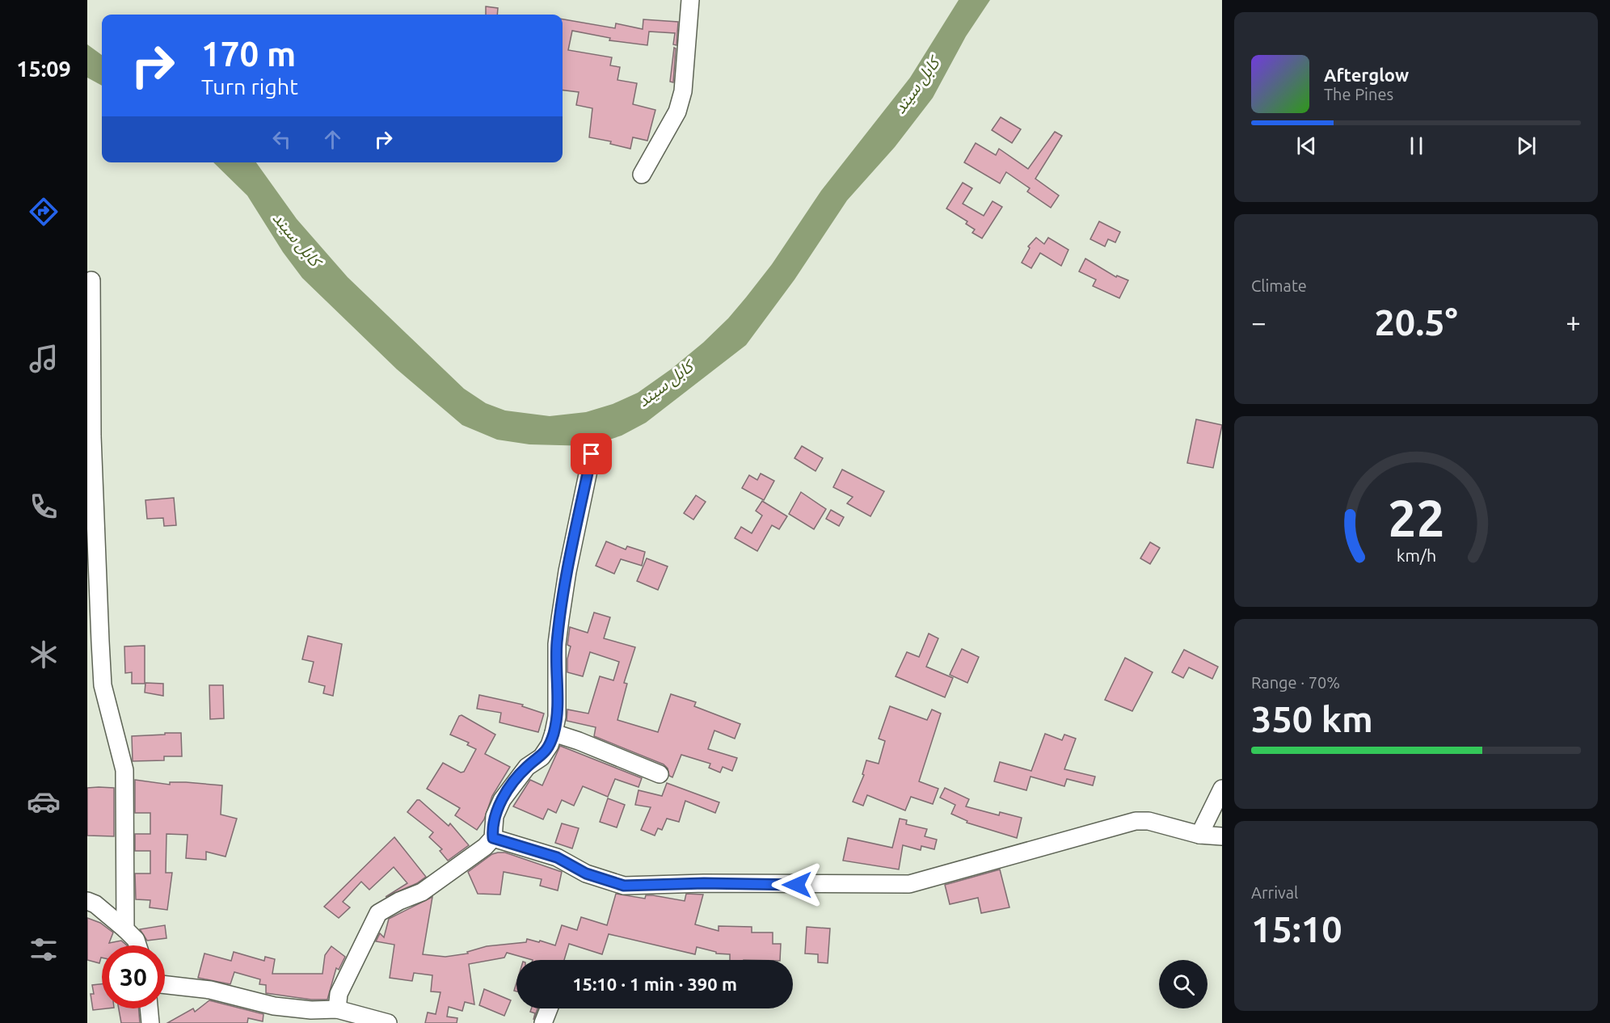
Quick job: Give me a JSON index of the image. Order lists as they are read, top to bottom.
{
  "water": ["کابل سيند"],
  "page": {
    "tabs": "15:09",
    "turn": ["170 m", "Turn right"],
    "song": ["Afterglow", "The Pines"],
    "tile": [
      "Climate",
      ["Range · 70%", "350 km"],
      ["Arrival", "15:10"]
    ],
    "heat": ["−", "20.5°", "+"],
    "limit": "30",
    "trip": "15:10 · 1 min · 390 m",
    "gauge": ["22", "km/h"]
  }
}
